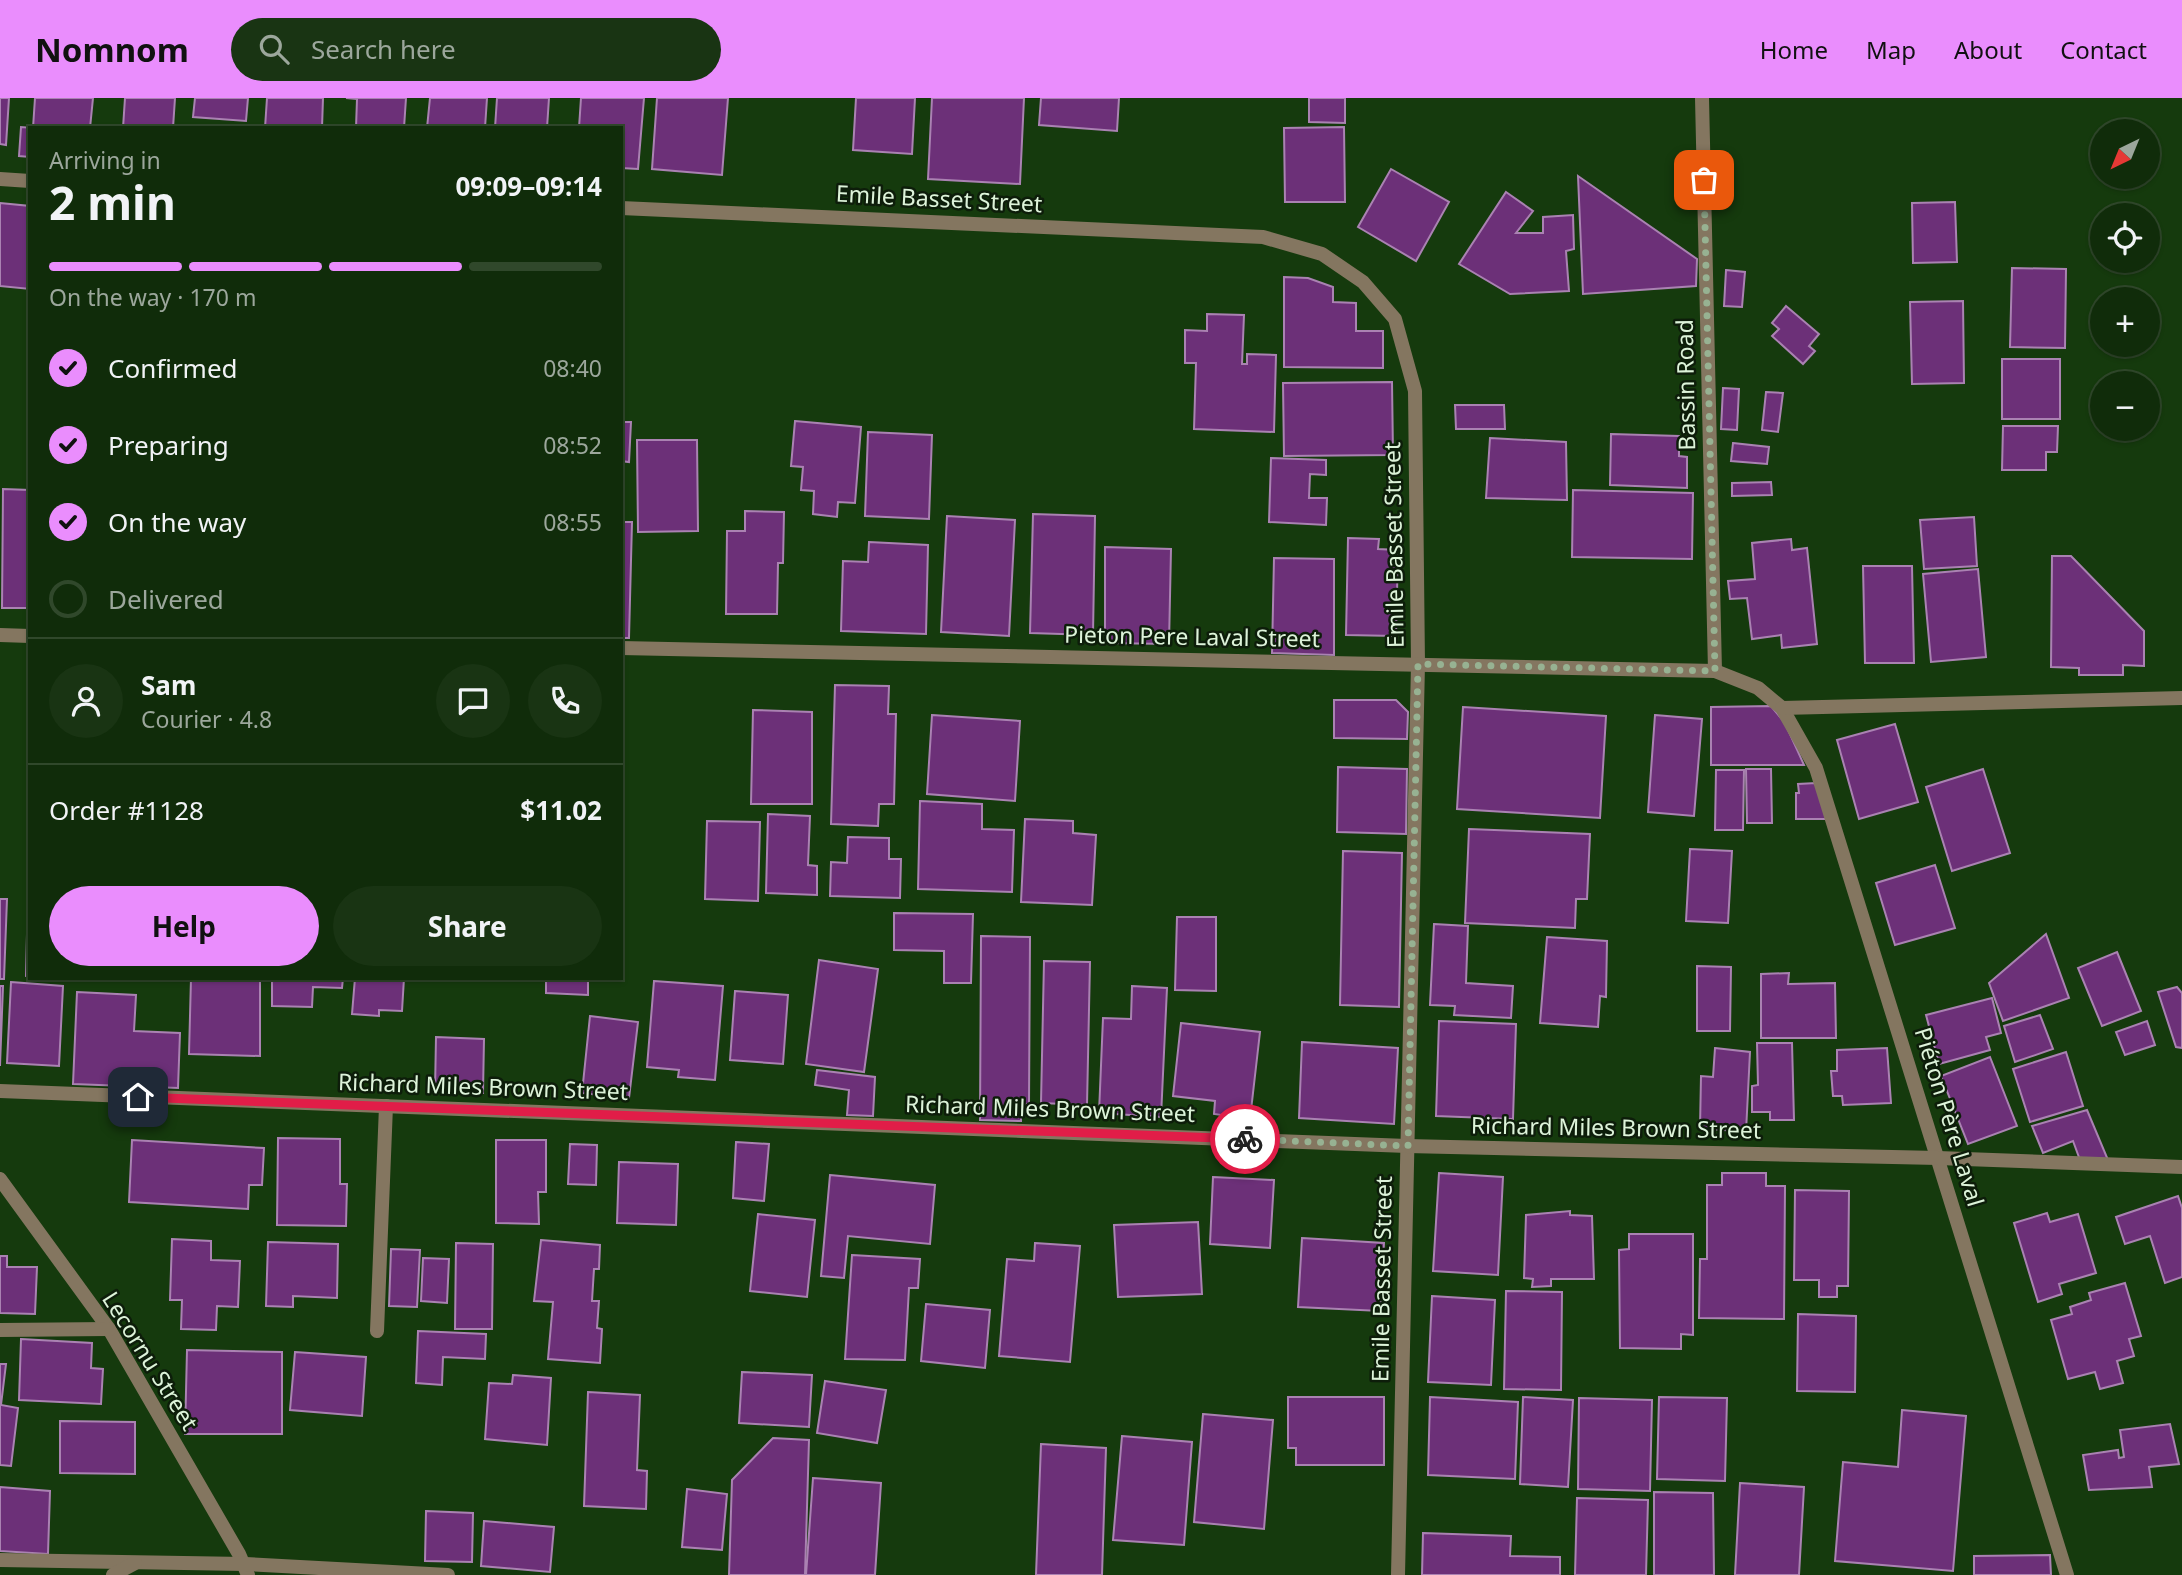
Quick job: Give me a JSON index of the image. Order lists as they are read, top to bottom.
{
  "streets": {
    "street": [
      "Emile Basset Street",
      "Bassin Road",
      "Pieton Pere Laval Street",
      "Richard Miles Brown Street",
      "Piéton Père Laval",
      "Lecornu Street"
    ]
  },
  "crossings": [
    ["Emile Basset Street", "Pieton Pere Laval Street"],
    ["Emile Basset Street", "Richard Miles Brown Street"],
    ["Bassin Road", "Pieton Pere Laval Street"],
    ["Pieton Pere Laval Street", "Piéton Père Laval"],
    ["Richard Miles Brown Street", "Piéton Père Laval"]
  ],
  "north": "bottom left",
  "page": {
    "header": "Nomnom",
    "search": "Search here",
    "nav": [
      "Home",
      "Map",
      "About",
      "Contact"
    ],
    "map_buttons": ["+", "−"],
    "heading": ["2 min", "Arriving in", "09:09–09:14"],
    "panel": [
      "Sam",
      "Courier · 4.8",
      "Order #1128",
      "$11.02"
    ],
    "bar": "On the way · 170 m",
    "list": [
      ["Confirmed", "08:40"],
      ["Preparing", "08:52"],
      ["On the way", "08:55"],
      "Delivered"
    ],
    "buttons": ["Help", "Share"]
  }
}
